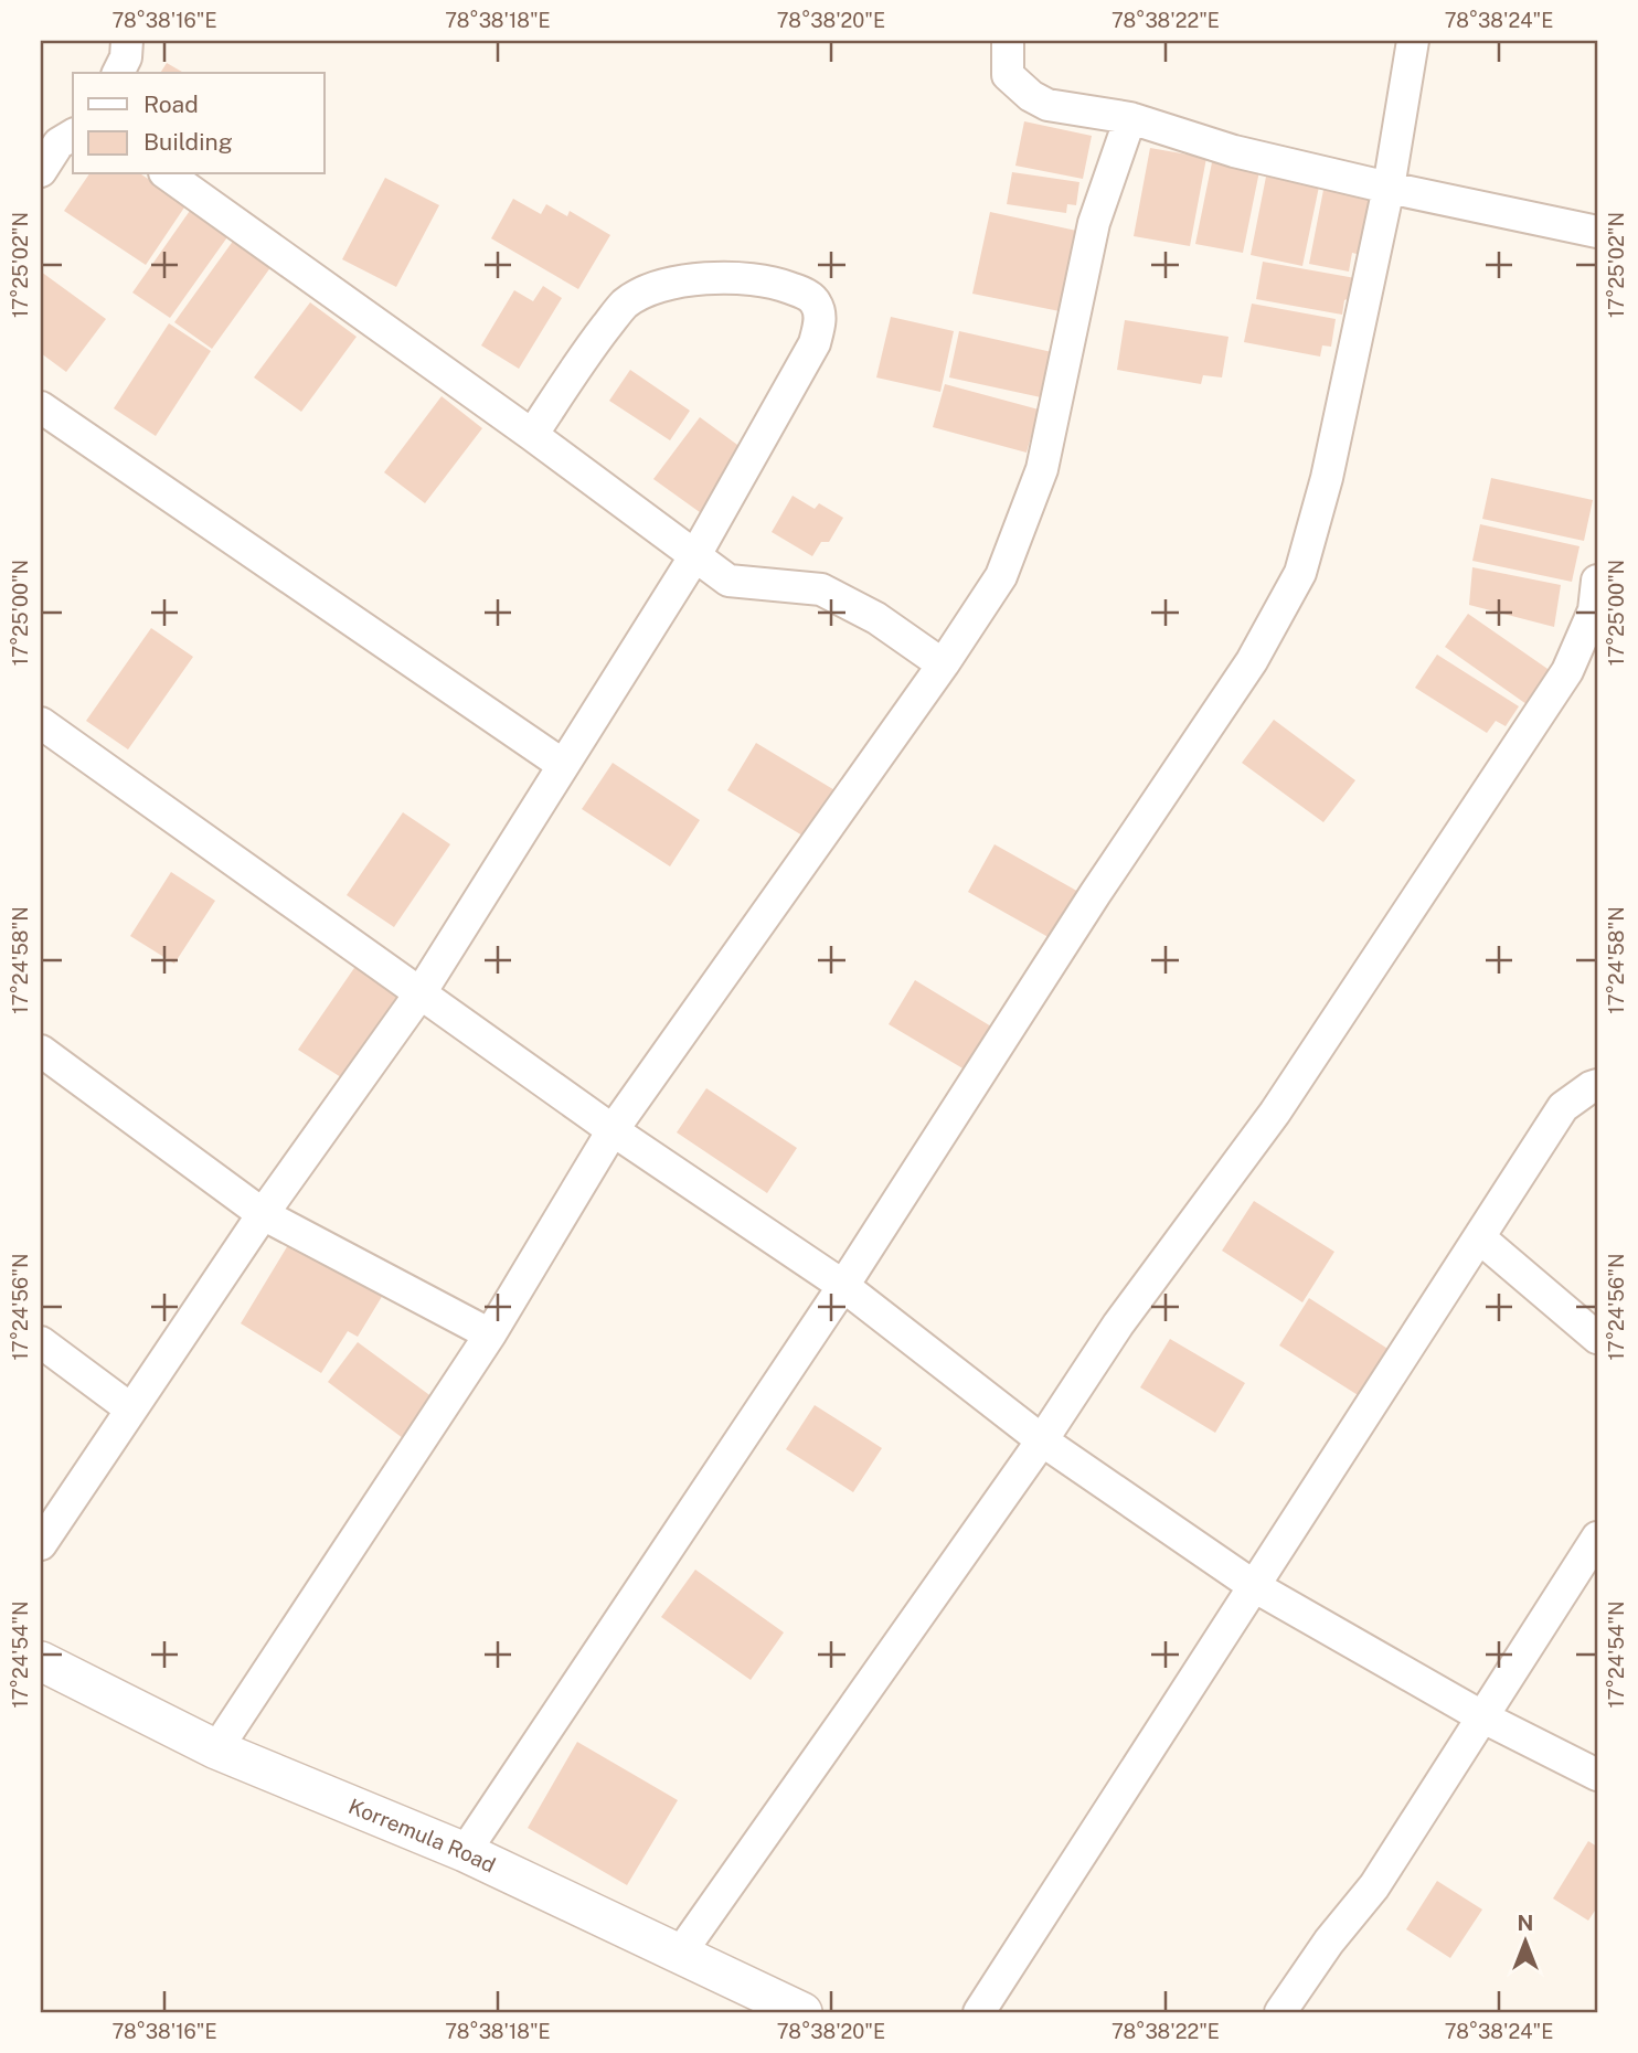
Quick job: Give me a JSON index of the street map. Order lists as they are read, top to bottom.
{
  "streets": {
    "street": ["Korremula Road"]
  },
  "legend": ["Road", "Building"],
  "north": "top",
  "coordinates": [
    "78°38'16\"E",
    "78°38'18\"E",
    "78°38'20\"E",
    "78°38'22\"E",
    "78°38'24\"E",
    "17°25'02\"N",
    "17°25'00\"N",
    "17°24'58\"N",
    "17°24'56\"N",
    "17°24'54\"N"
  ]
}
